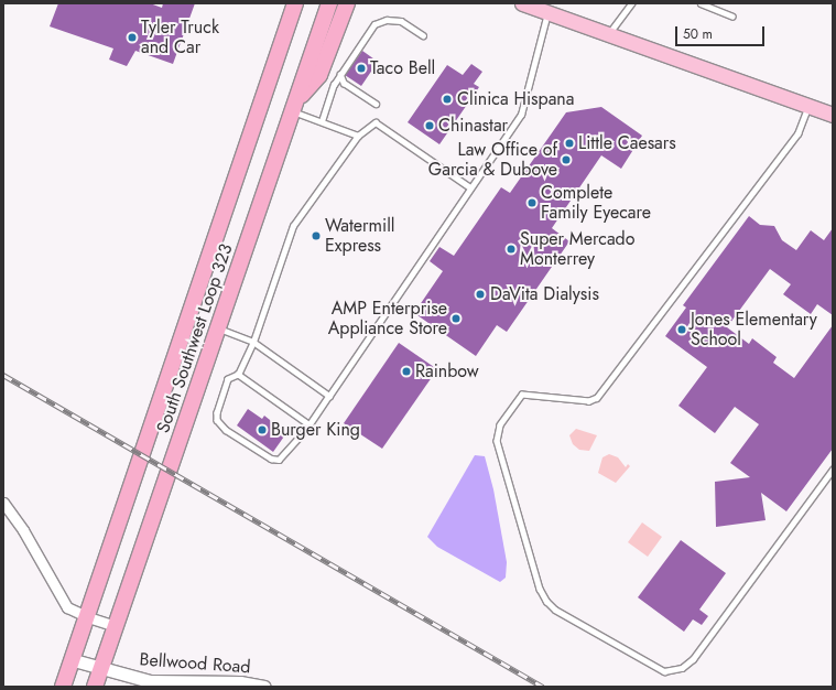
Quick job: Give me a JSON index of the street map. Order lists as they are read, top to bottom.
{
  "streets": {
    "highway": ["South Southwest Loop 323"],
    "street": ["Bellwood Road"]
  },
  "crossings": [
    ["South Southwest Loop 323", "Bellwood Road"]
  ],
  "places": [
    "Tyler Truck and Car",
    "Taco Bell",
    "Clinica Hispana",
    "Chinastar",
    "Little Caesars",
    "Law Office of Garcia & Dubove",
    "Complete Family Eyecare",
    "Watermill Express",
    "Super Mercado Monterrey",
    "DaVita Dialysis",
    "AMP Enterprise Appliance Store",
    "Jones Elementary School",
    "Rainbow",
    "Burger King"
  ],
  "scale_bar": "50 m"
}
